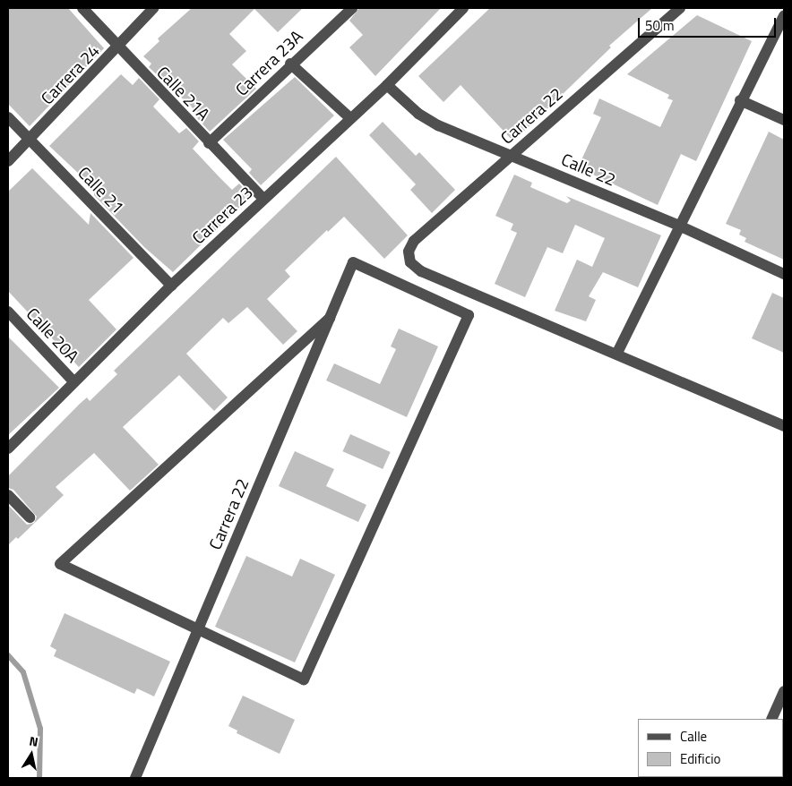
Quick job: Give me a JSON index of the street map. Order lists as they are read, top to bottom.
{
  "streets": {
    "street": [
      "Carrera 23A",
      "Carrera 24",
      "Calle 21A",
      "Carrera 22",
      "Calle 22",
      "Calle 21",
      "Carrera 23",
      "Calle 20A"
    ]
  },
  "crossings": [
    ["Carrera 23A", "Calle 21A"],
    ["Carrera 24", "Calle 21A"],
    ["Carrera 24", "Calle 21"],
    ["Calle 21A", "Carrera 23"],
    ["Carrera 22", "Calle 22"],
    ["Calle 22", "Carrera 23"],
    ["Calle 21", "Carrera 23"],
    ["Carrera 23", "Calle 20A"]
  ],
  "legend": ["Calle", "Edificio"],
  "scale_bar": "50 m",
  "north": "top"
}
